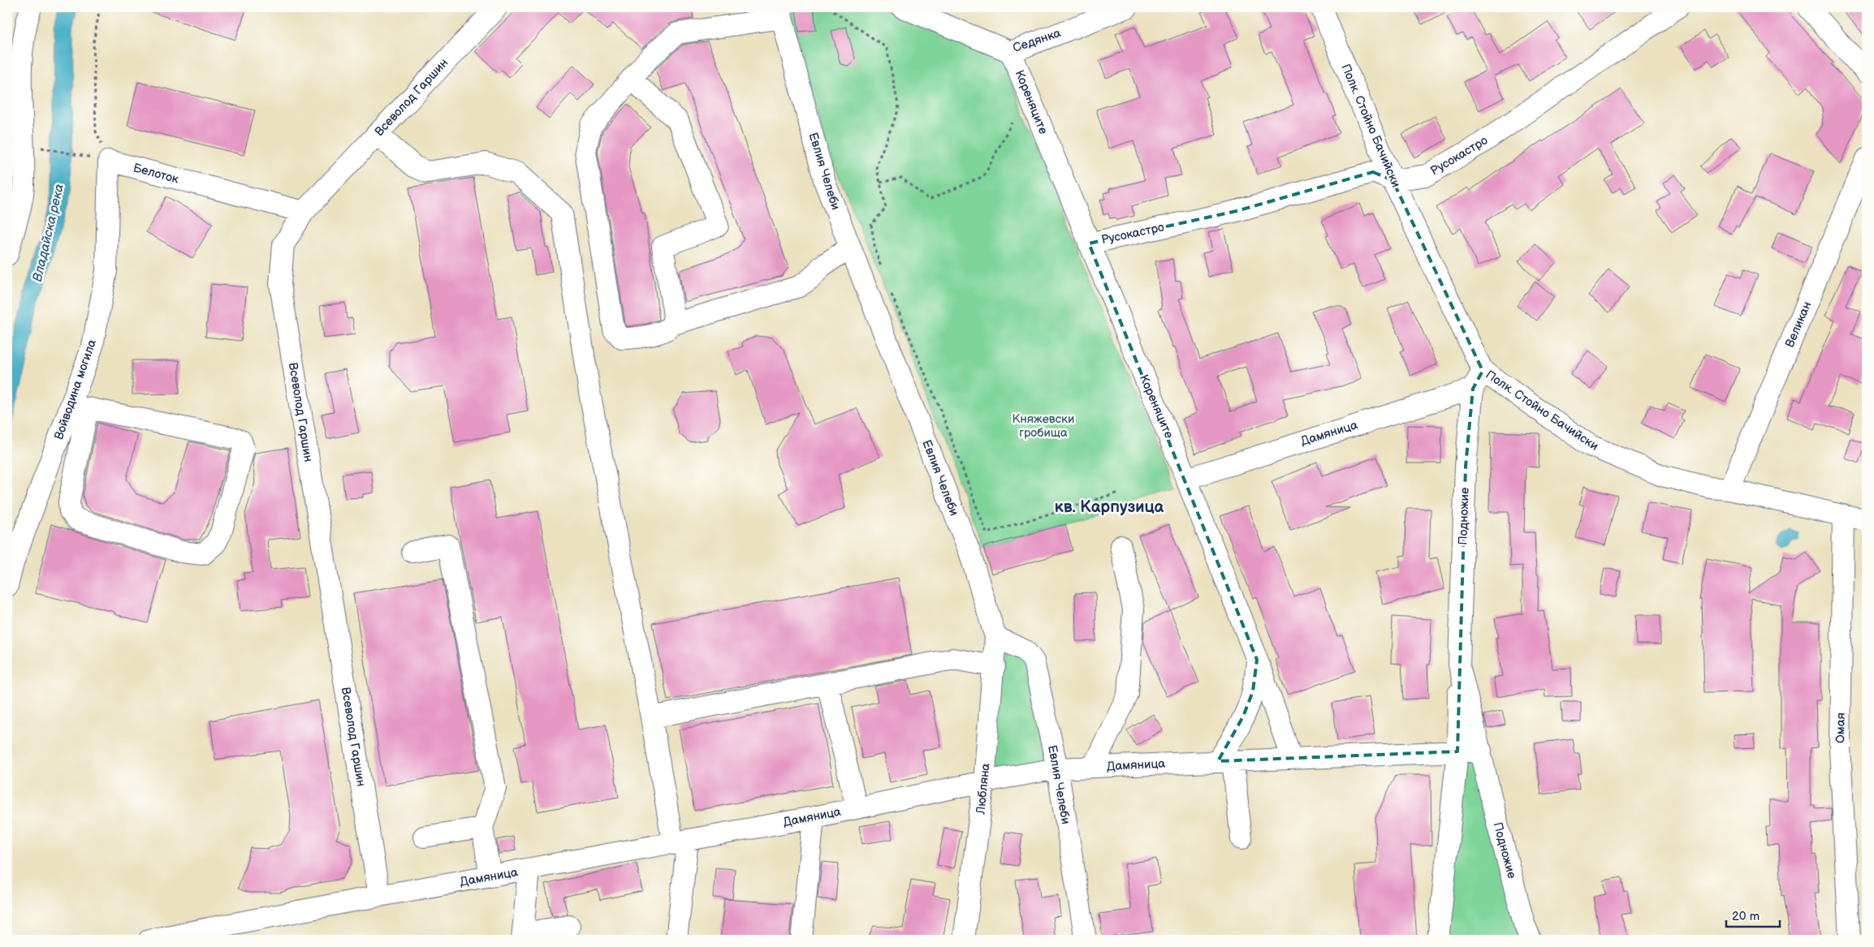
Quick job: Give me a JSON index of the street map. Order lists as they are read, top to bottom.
{
  "streets": {
    "street": [
      "Седянка",
      "Всеволод Гаршин",
      "Кореняците",
      "Полк. Стойно Бачийски",
      "Русокастро",
      "Евлия Челеби",
      "Белоток",
      "Великан",
      "Войводина могила",
      "Дамяница",
      "Подножие",
      "Омая",
      "Любляна"
    ]
  },
  "crossings": [
    ["Седянка", "Кореняците"],
    ["Всеволод Гаршин", "Белоток"],
    ["Всеволод Гаршин", "Дамяница"],
    ["Кореняците", "Русокастро"],
    ["Кореняците", "Дамяница"],
    ["Полк. Стойно Бачийски", "Русокастро"],
    ["Полк. Стойно Бачийски", "Великан"],
    ["Полк. Стойно Бачийски", "Дамяница"],
    ["Полк. Стойно Бачийски", "Подножие"],
    ["Полк. Стойно Бачийски", "Омая"],
    ["Евлия Челеби", "Дамяница"],
    ["Евлия Челеби", "Любляна"],
    ["Белоток", "Войводина могила"],
    ["Дамяница", "Подножие"],
    ["Дамяница", "Любляна"]
  ],
  "districts": ["кв. Карпузица"],
  "water": ["Владайска река"],
  "parks": ["Княжевски гробища"],
  "scale_bar": "20 m"
}
